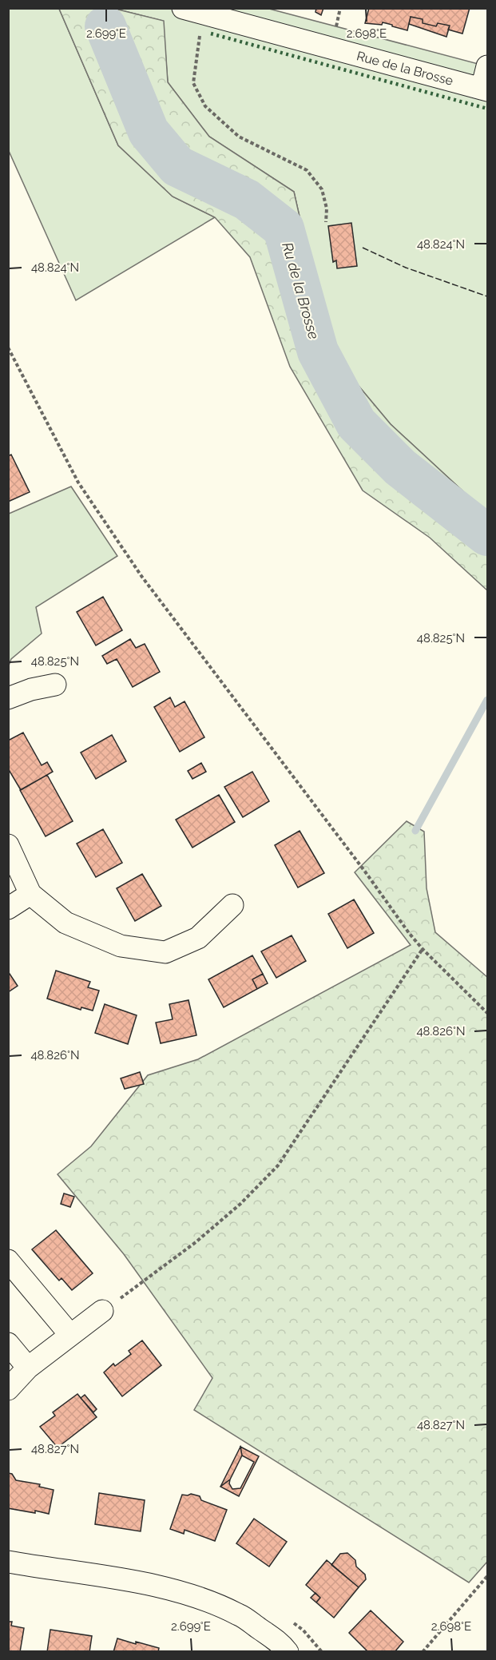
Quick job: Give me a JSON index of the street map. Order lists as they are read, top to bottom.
{
  "streets": {
    "street": ["Rue de la Brosse"]
  },
  "water": ["Ru de la Brosse"],
  "coordinates": [
    "2.699°E",
    "2.698°E",
    "48.824°N",
    "48.825°N",
    "48.826°N",
    "48.827°N"
  ]
}
